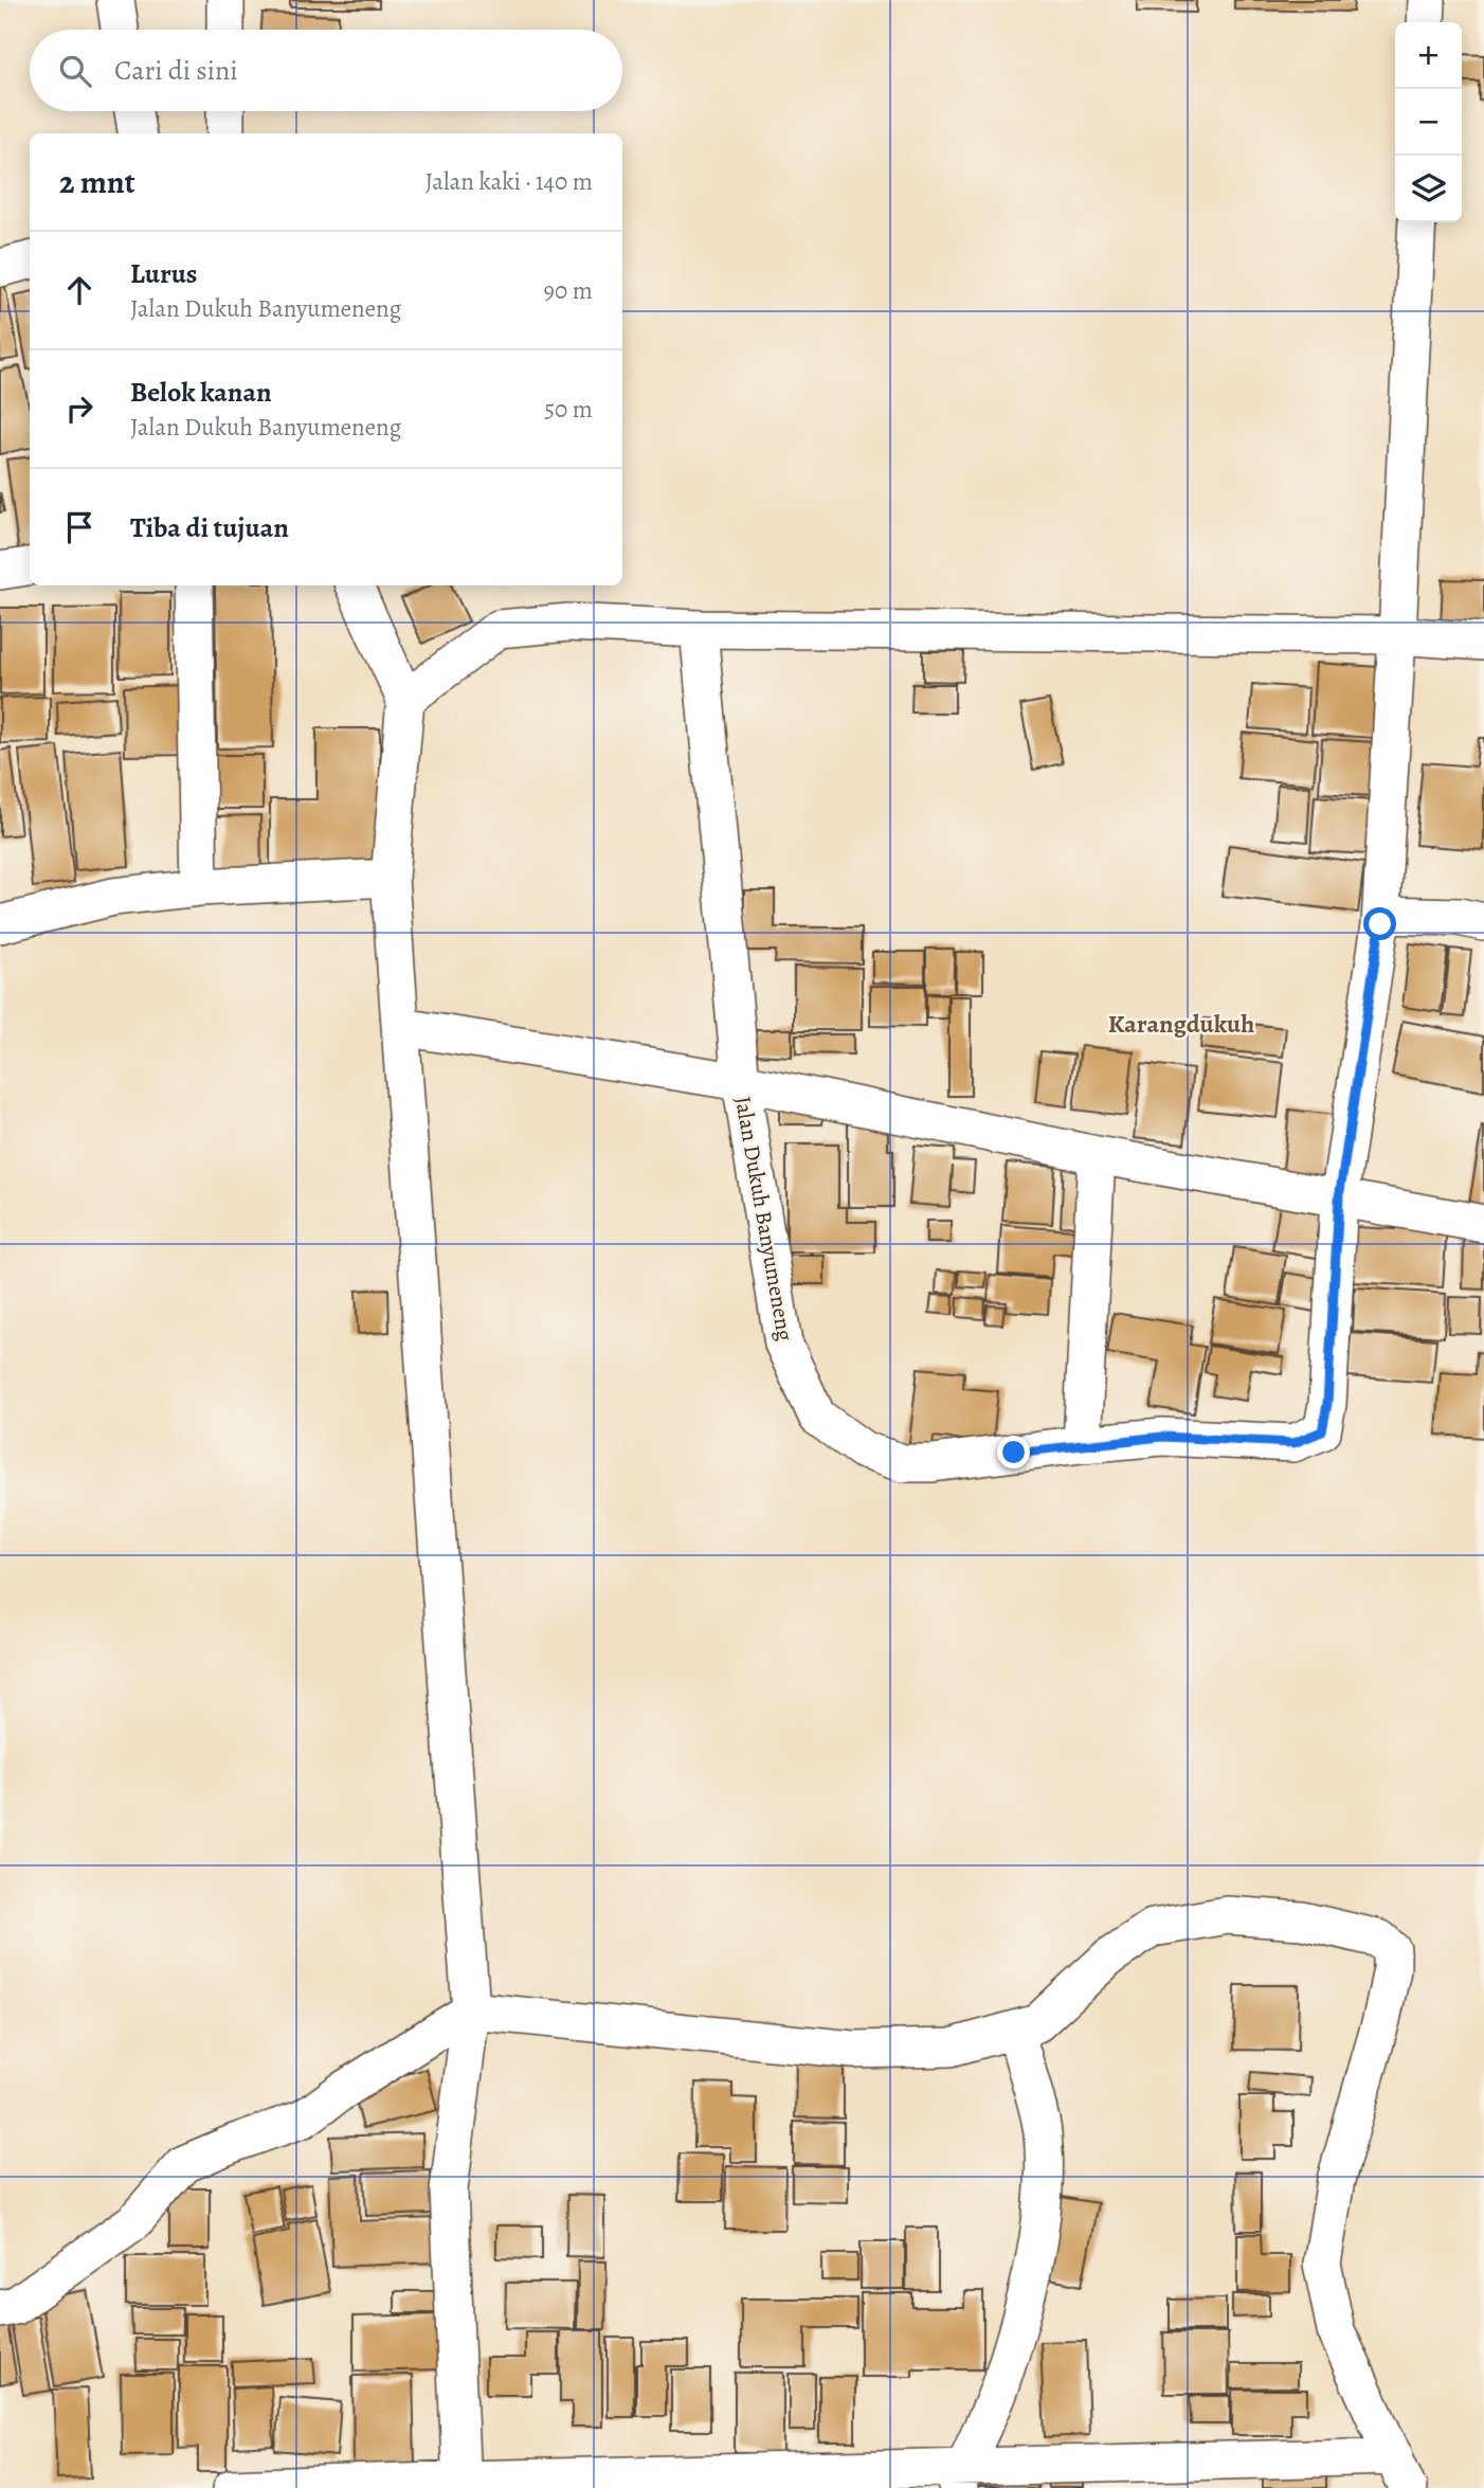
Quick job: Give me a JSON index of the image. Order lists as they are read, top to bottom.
{
  "streets": {
    "street": ["Jalan Dukuh Banyumeneng"]
  },
  "districts": ["Karangdukuh"],
  "page": {
    "map_buttons": ["+", "−"],
    "search": "Cari di sini",
    "heading": ["2 mnt", "Jalan kaki · 140 m"],
    "list": [
      ["Lurus", "Jalan Dukuh Banyumeneng", "90 m"],
      ["Belok kanan", "Jalan Dukuh Banyumeneng", "50 m"],
      "Tiba di tujuan"
    ]
  }
}
